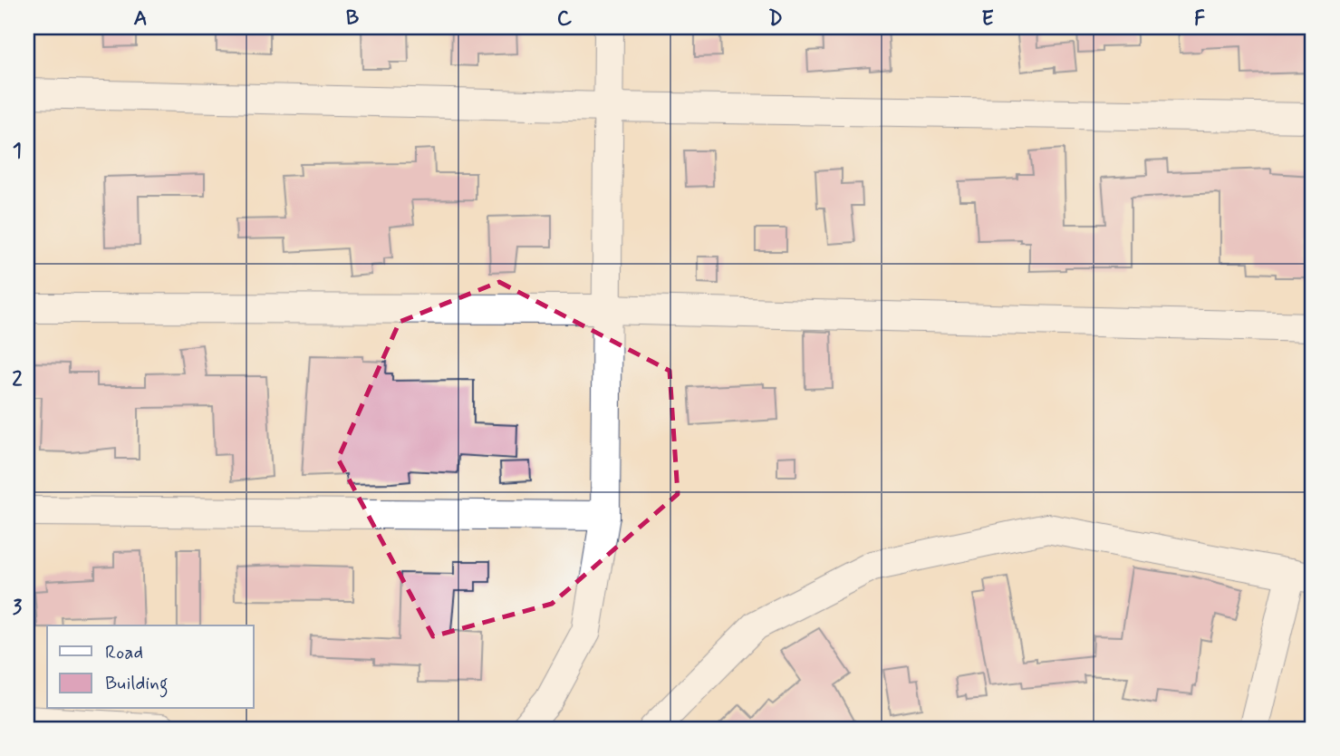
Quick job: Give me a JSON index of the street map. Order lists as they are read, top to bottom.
{
  "legend": ["Road", "Building"],
  "grid": {
    "columns": [
      "A",
      "B",
      "C",
      "D",
      "E",
      "F"
    ],
    "rows": ["1", "2", "3"]
  }
}
